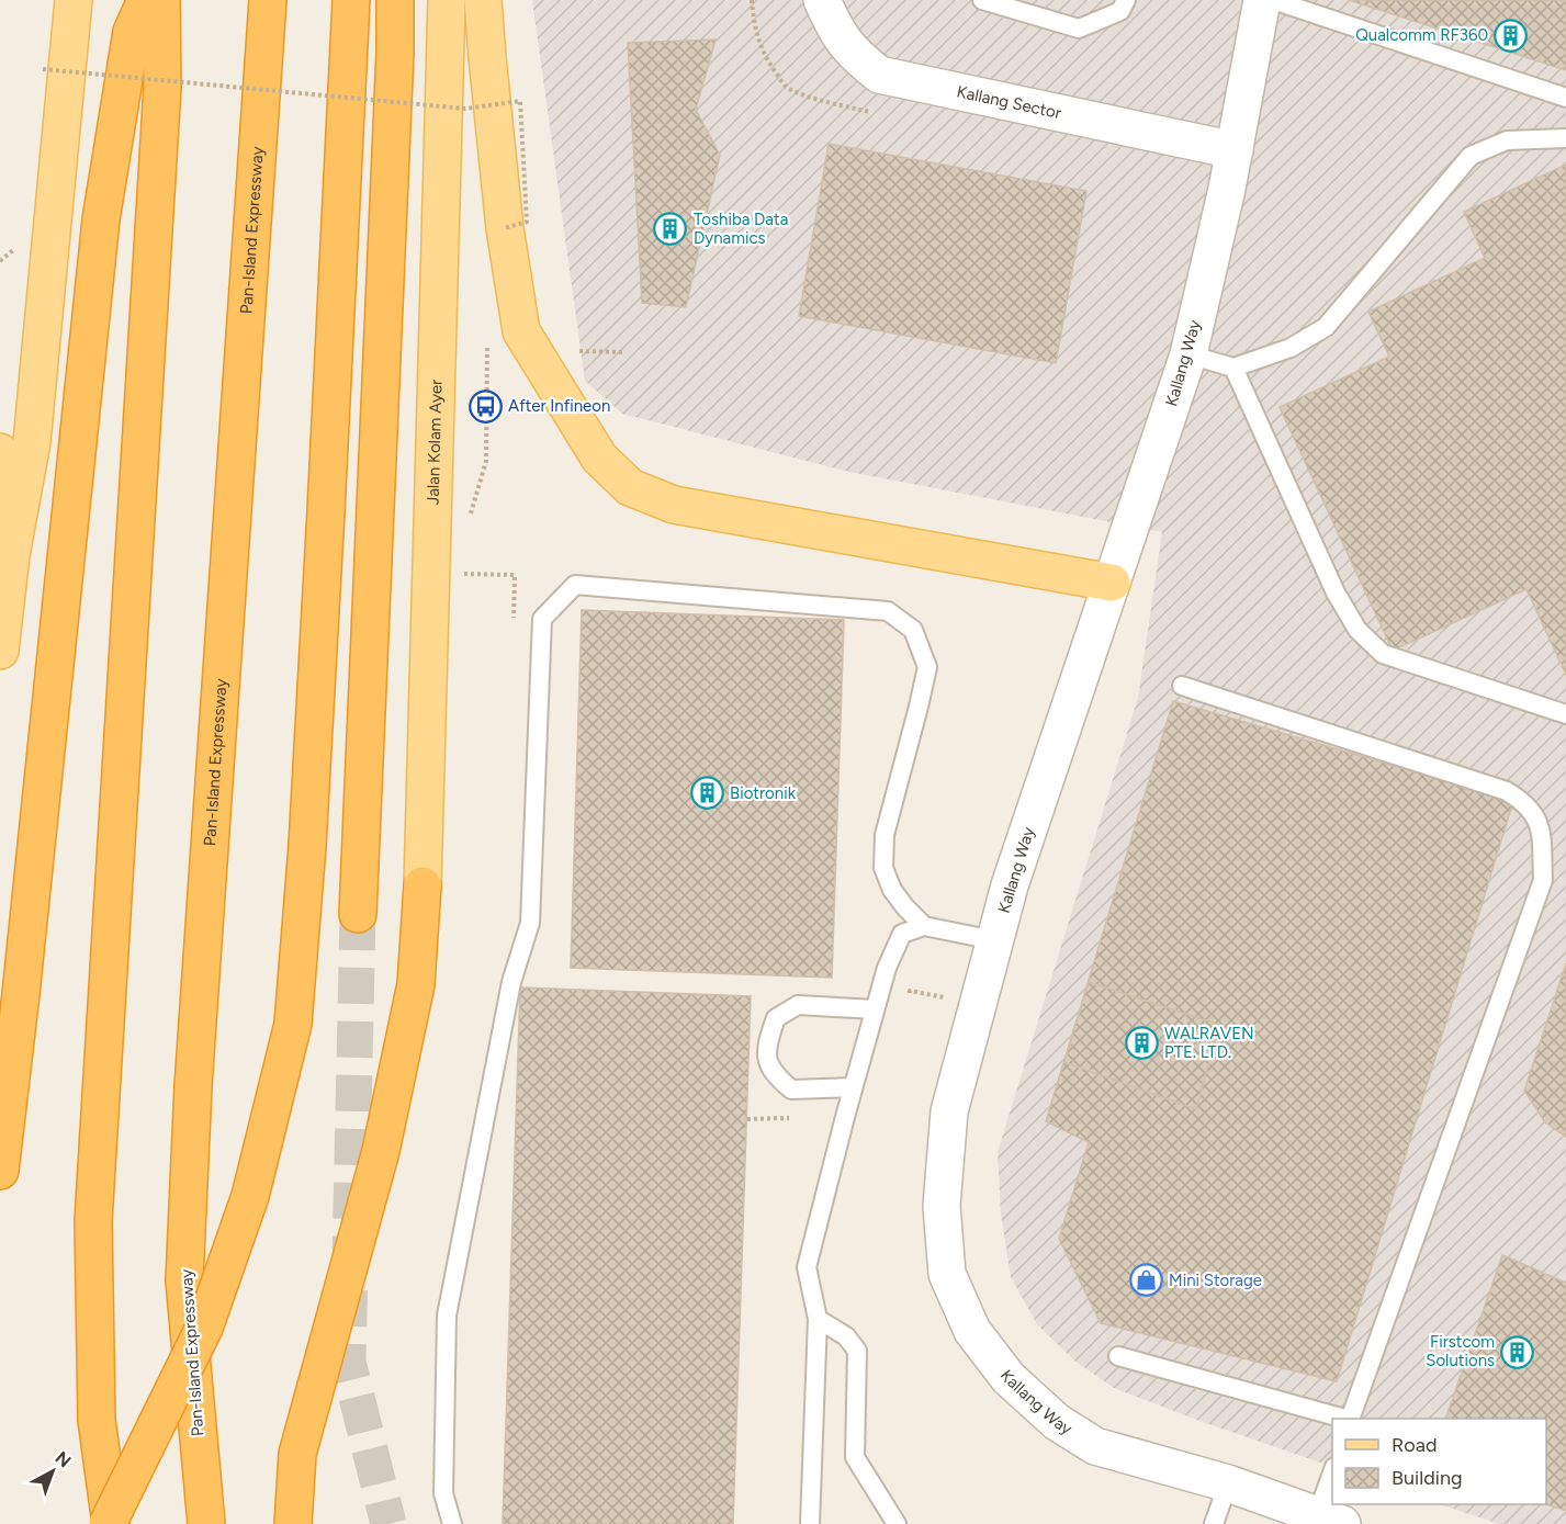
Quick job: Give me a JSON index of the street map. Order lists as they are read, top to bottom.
{
  "streets": {
    "highway": ["Pan-Island Expressway"],
    "main road": ["Jalan Kolam Ayer"],
    "street": ["Kallang Sector", "Kallang Way"]
  },
  "crossings": [
    ["Kallang Sector", "Kallang Way"]
  ],
  "places": {
    "building": [
      "Qualcomm RF360",
      "Toshiba Data Dynamics",
      "Biotronik",
      "WALRAVEN PTE. LTD.",
      "Firstcom Solutions"
    ],
    "bus stop": ["After Infineon"],
    "shop": ["Mini Storage"]
  },
  "legend": ["Road", "Building"],
  "north": "top right"
}
